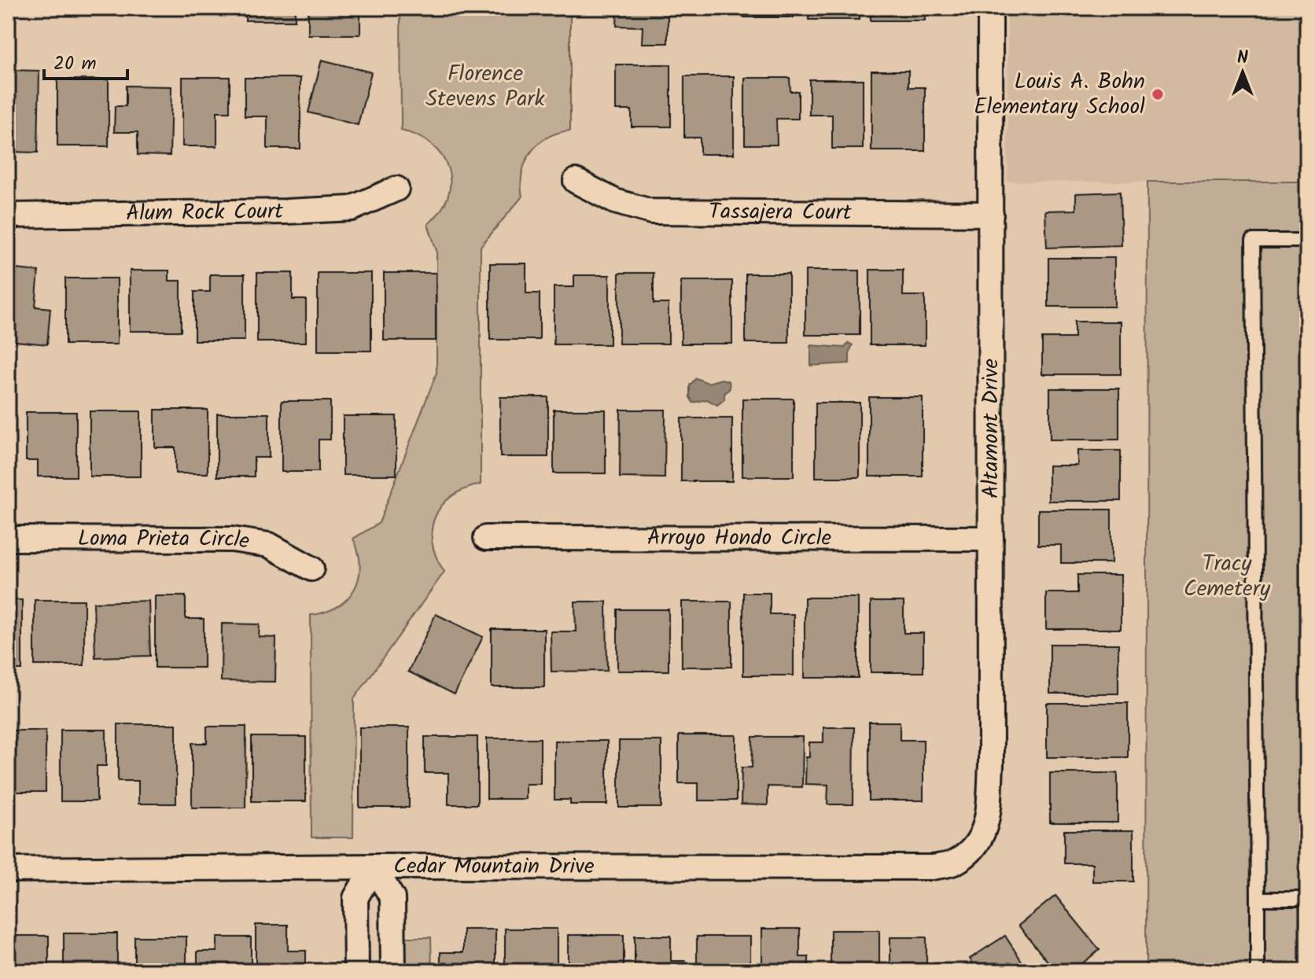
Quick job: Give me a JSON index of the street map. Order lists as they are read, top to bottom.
{
  "streets": {
    "street": [
      "Alum Rock Court",
      "Tassajera Court",
      "Altamont Drive",
      "Arroyo Hondo Circle",
      "Loma Prieta Circle",
      "Cedar Mountain Drive"
    ]
  },
  "crossings": [
    ["Tassajera Court", "Altamont Drive"],
    ["Altamont Drive", "Arroyo Hondo Circle"],
    ["Altamont Drive", "Cedar Mountain Drive"]
  ],
  "parks": ["Florence Stevens Park", "Tracy Cemetery"],
  "places": ["Louis A. Bohn Elementary School"],
  "scale_bar": "20 m",
  "north": "top"
}
